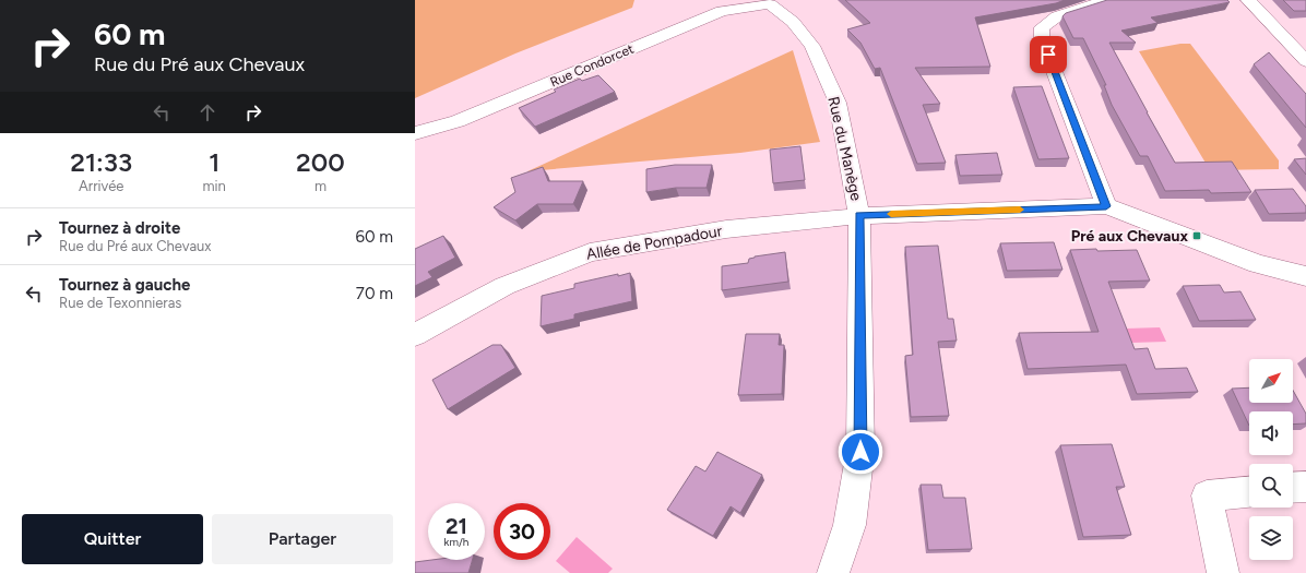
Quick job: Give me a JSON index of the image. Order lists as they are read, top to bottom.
{
  "streets": {
    "street": ["Rue Condorcet", "Rue du Manège", "Allée de Pompadour"]
  },
  "crossings": [
    ["Rue Condorcet", "Rue du Manège"],
    ["Rue du Manège", "Allée de Pompadour"]
  ],
  "places": {
    "transit": ["Pré aux Chevaux"]
  },
  "north": "top right",
  "page": {
    "turn": ["60 m", "Rue du Pré aux Chevaux"],
    "eta": [
      "21:33",
      "Arrivée",
      "1",
      "min",
      "200",
      "m"
    ],
    "list": [
      {
        "name": "Tournez à droite",
        "note": "Rue du Pré aux Chevaux",
        "value": "60 m"
      },
      {
        "name": "Tournez à gauche",
        "note": "Rue de Texonnieras",
        "value": "70 m"
      }
    ],
    "speed": "21 km/h",
    "limit": "30",
    "buttons": ["Quitter", "Partager"]
  }
}
